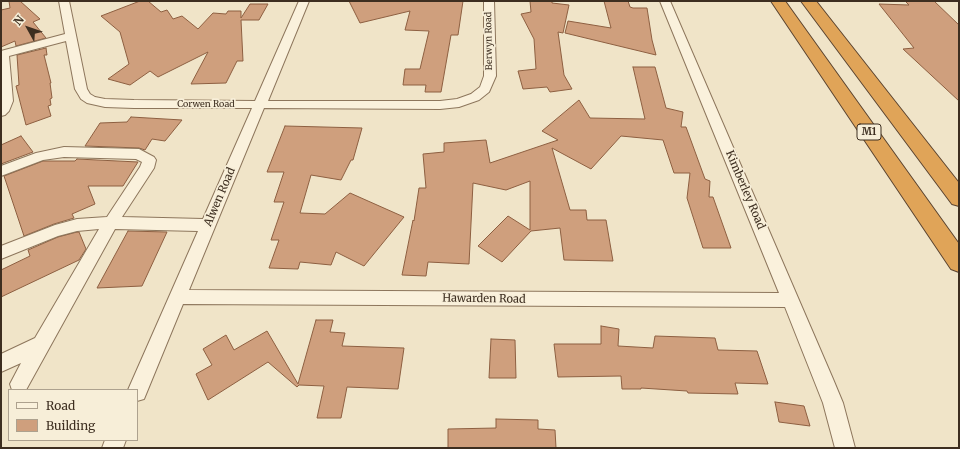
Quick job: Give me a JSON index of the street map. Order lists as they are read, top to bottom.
{
  "streets": {
    "highway": ["M1"],
    "street": [
      "Berwyn Road",
      "Corwen Road",
      "Kimberley Road",
      "Alwen Road",
      "Hawarden Road"
    ]
  },
  "crossings": [
    ["Berwyn Road", "Corwen Road"],
    ["Corwen Road", "Alwen Road"],
    ["Kimberley Road", "Hawarden Road"],
    ["Alwen Road", "Hawarden Road"]
  ],
  "legend": ["Road", "Building"],
  "north": "top left"
}
